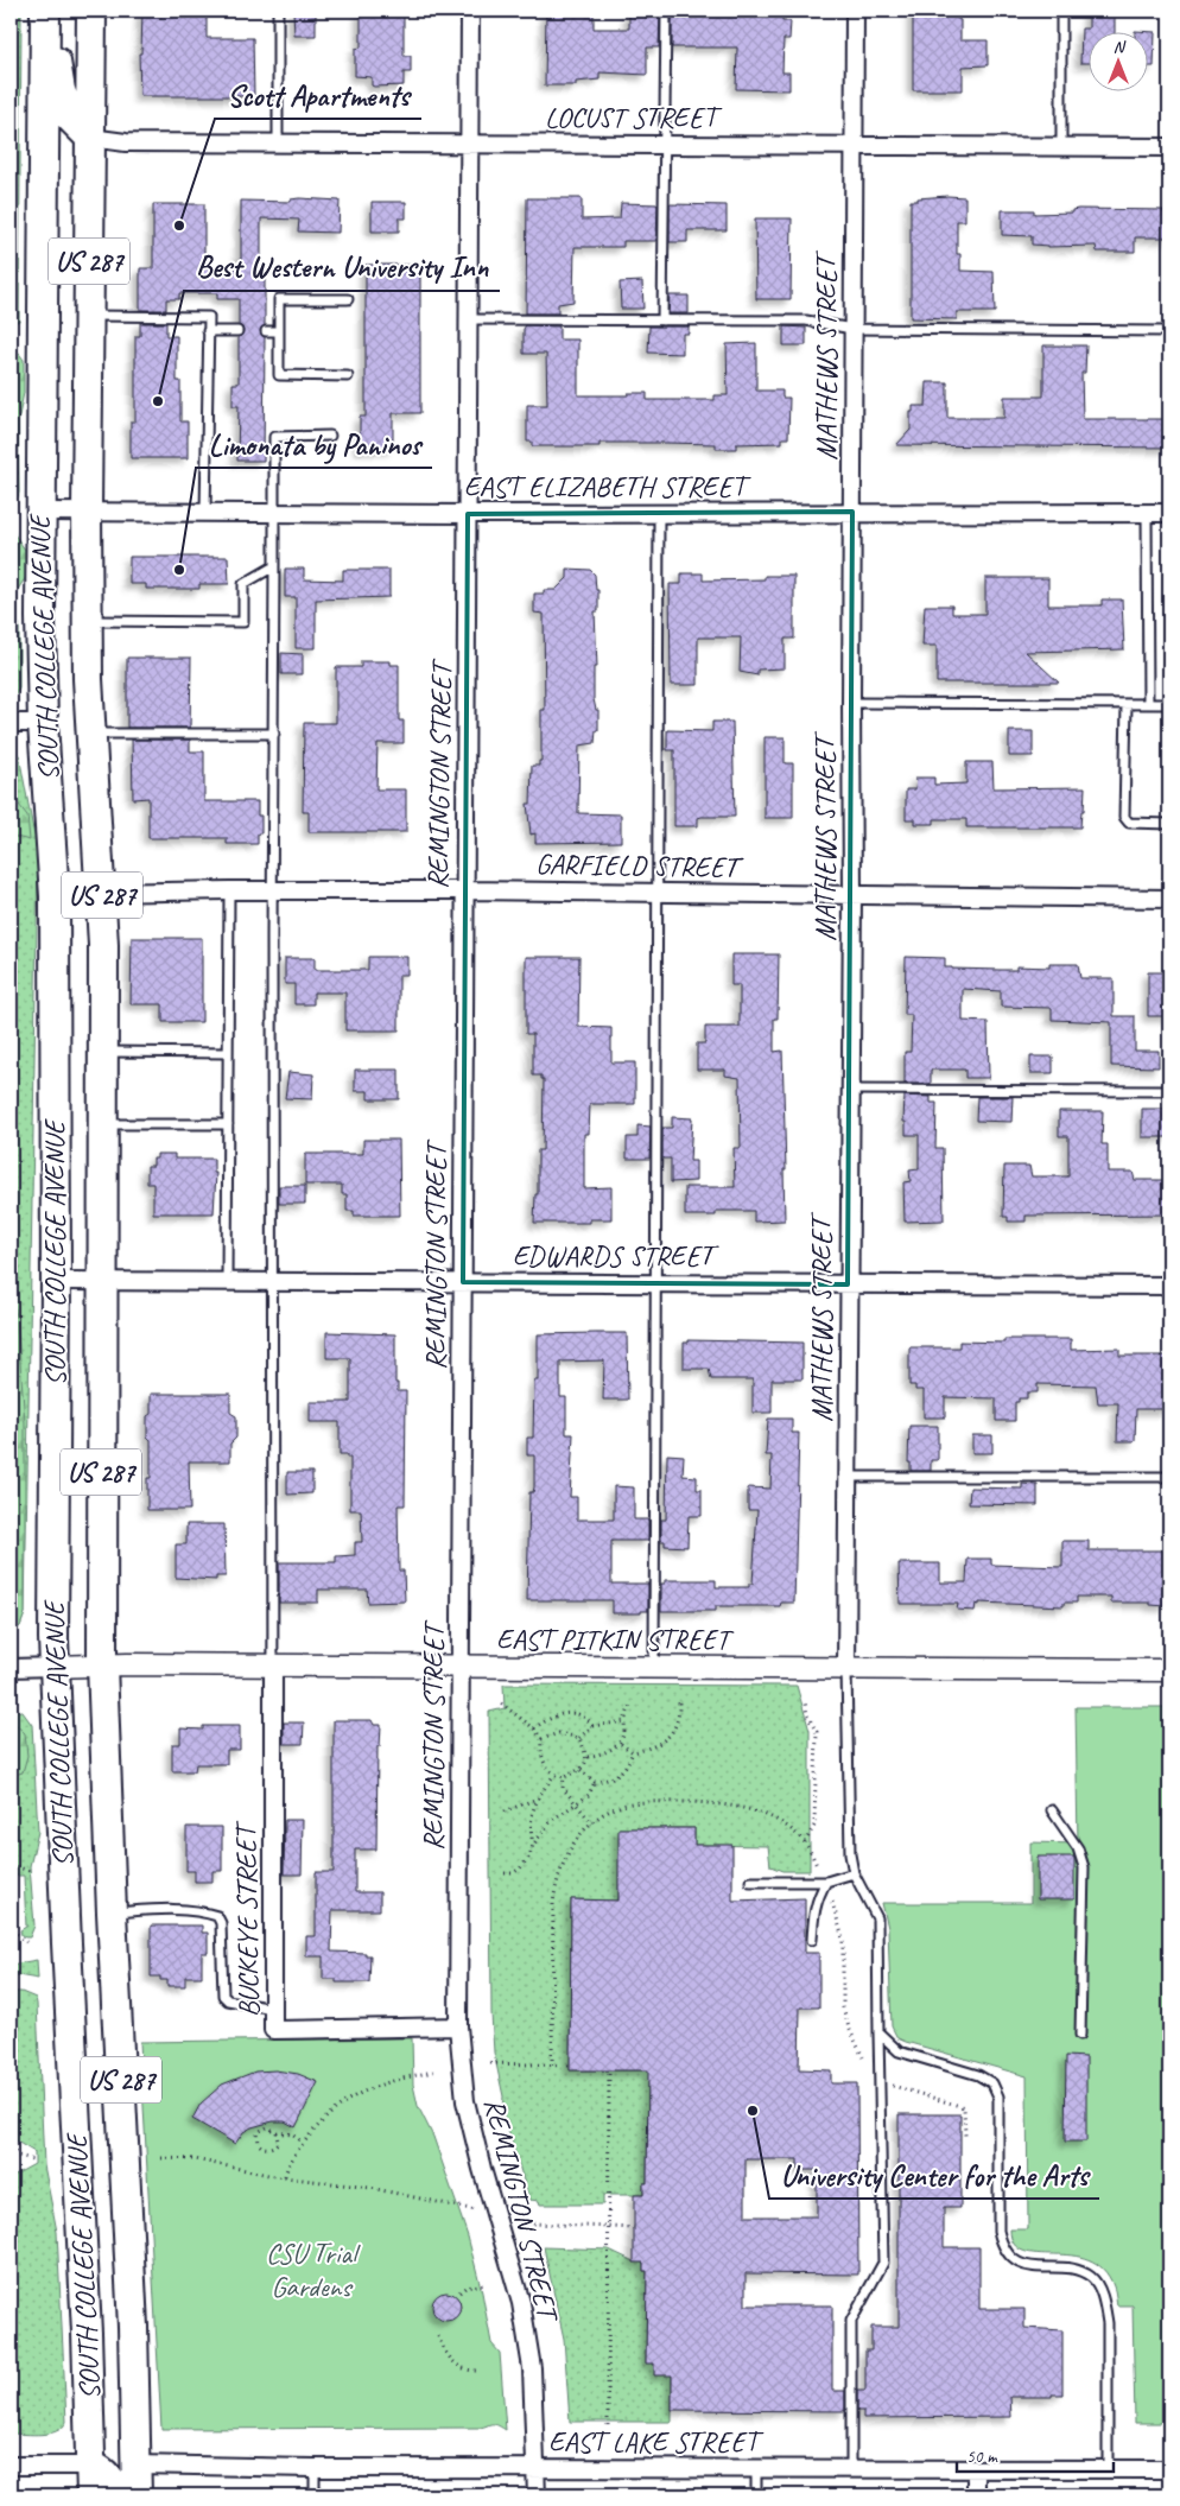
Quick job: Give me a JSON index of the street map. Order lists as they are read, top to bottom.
{
  "streets": {
    "highway": ["US 287", "SOUTH COLLEGE AVENUE"],
    "street": [
      "LOCUST STREET",
      "MATHEWS STREET",
      "EAST ELIZABETH STREET",
      "REMINGTON STREET",
      "GARFIELD STREET",
      "EDWARDS STREET",
      "EAST PITKIN STREET",
      "BUCKEYE STREET",
      "EAST LAKE STREET"
    ]
  },
  "crossings": [
    ["LOCUST STREET", "MATHEWS STREET"],
    ["LOCUST STREET", "SOUTH COLLEGE AVENUE"],
    ["LOCUST STREET", "REMINGTON STREET"],
    ["MATHEWS STREET", "EAST ELIZABETH STREET"],
    ["MATHEWS STREET", "GARFIELD STREET"],
    ["MATHEWS STREET", "EDWARDS STREET"],
    ["MATHEWS STREET", "EAST PITKIN STREET"],
    ["EAST ELIZABETH STREET", "SOUTH COLLEGE AVENUE"],
    ["EAST ELIZABETH STREET", "REMINGTON STREET"],
    ["SOUTH COLLEGE AVENUE", "GARFIELD STREET"],
    ["SOUTH COLLEGE AVENUE", "EDWARDS STREET"],
    ["SOUTH COLLEGE AVENUE", "EAST PITKIN STREET"],
    ["SOUTH COLLEGE AVENUE", "EAST LAKE STREET"],
    ["REMINGTON STREET", "GARFIELD STREET"],
    ["REMINGTON STREET", "EDWARDS STREET"],
    ["REMINGTON STREET", "EAST PITKIN STREET"],
    ["REMINGTON STREET", "BUCKEYE STREET"],
    ["REMINGTON STREET", "EAST LAKE STREET"],
    ["EAST PITKIN STREET", "BUCKEYE STREET"]
  ],
  "parks": ["CSU Trial Gardens"],
  "places": [
    "Scott Apartments",
    "Best Western University Inn",
    "Limonata by Paninos",
    "University Center for the Arts"
  ],
  "scale_bar": "50 m",
  "north": "top"
}
